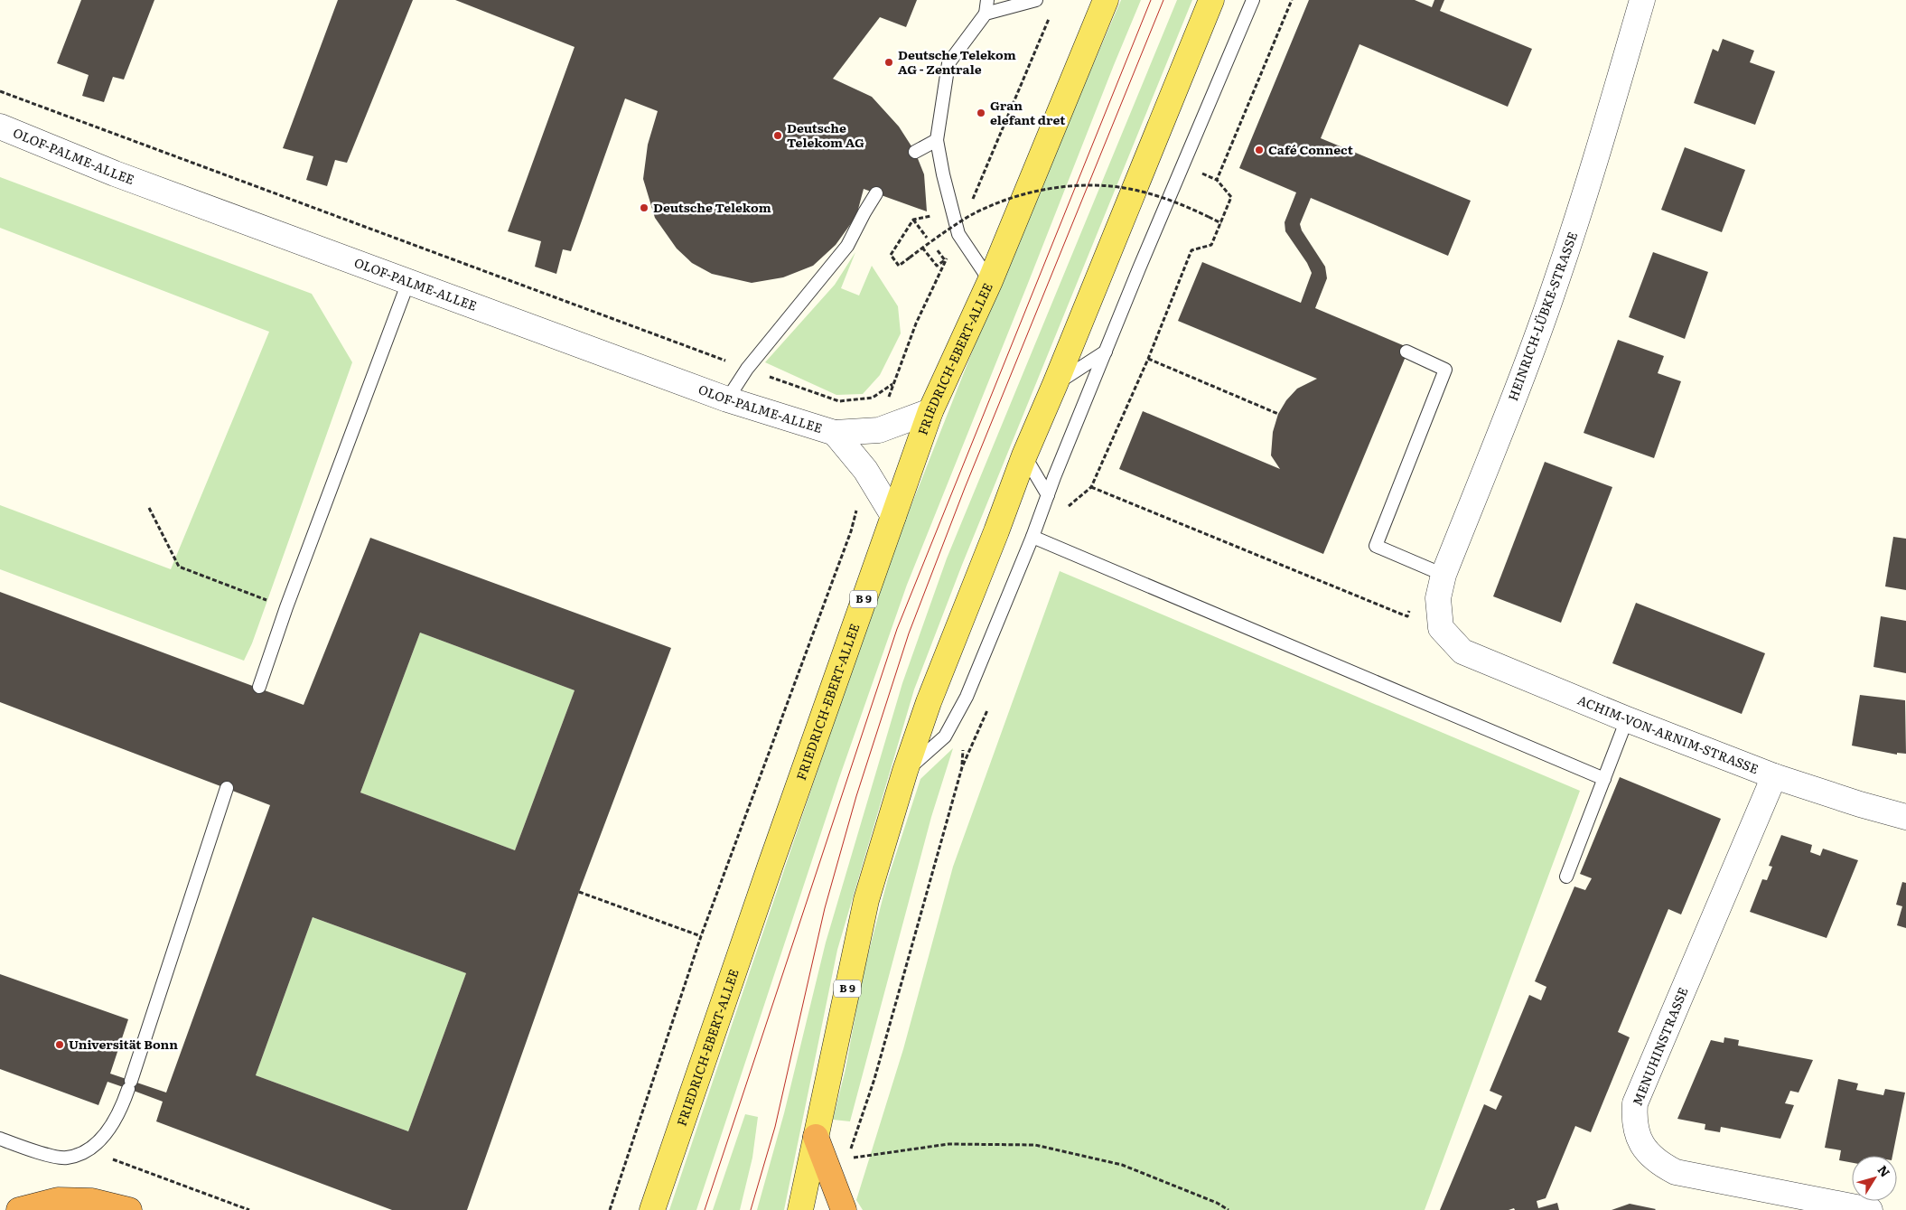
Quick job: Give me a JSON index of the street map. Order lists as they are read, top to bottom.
{
  "streets": {
    "main road": ["FRIEDRICH-EBERT-ALLEE", "B 9"],
    "street": [
      "OLOF-PALME-ALLEE",
      "HEINRICH-LÜBKE-STRASSE",
      "ACHIM-VON-ARNIM-STRASSE",
      "MENUHINSTRASSE"
    ]
  },
  "crossings": [
    ["OLOF-PALME-ALLEE", "FRIEDRICH-EBERT-ALLEE"],
    ["HEINRICH-LÜBKE-STRASSE", "ACHIM-VON-ARNIM-STRASSE"],
    ["ACHIM-VON-ARNIM-STRASSE", "MENUHINSTRASSE"]
  ],
  "places": [
    "Deutsche Telekom AG - Zentrale",
    "Gran elefant dret",
    "Deutsche Telekom AG",
    "Café Connect",
    "Deutsche Telekom",
    "Universität Bonn"
  ],
  "north": "top right"
}
